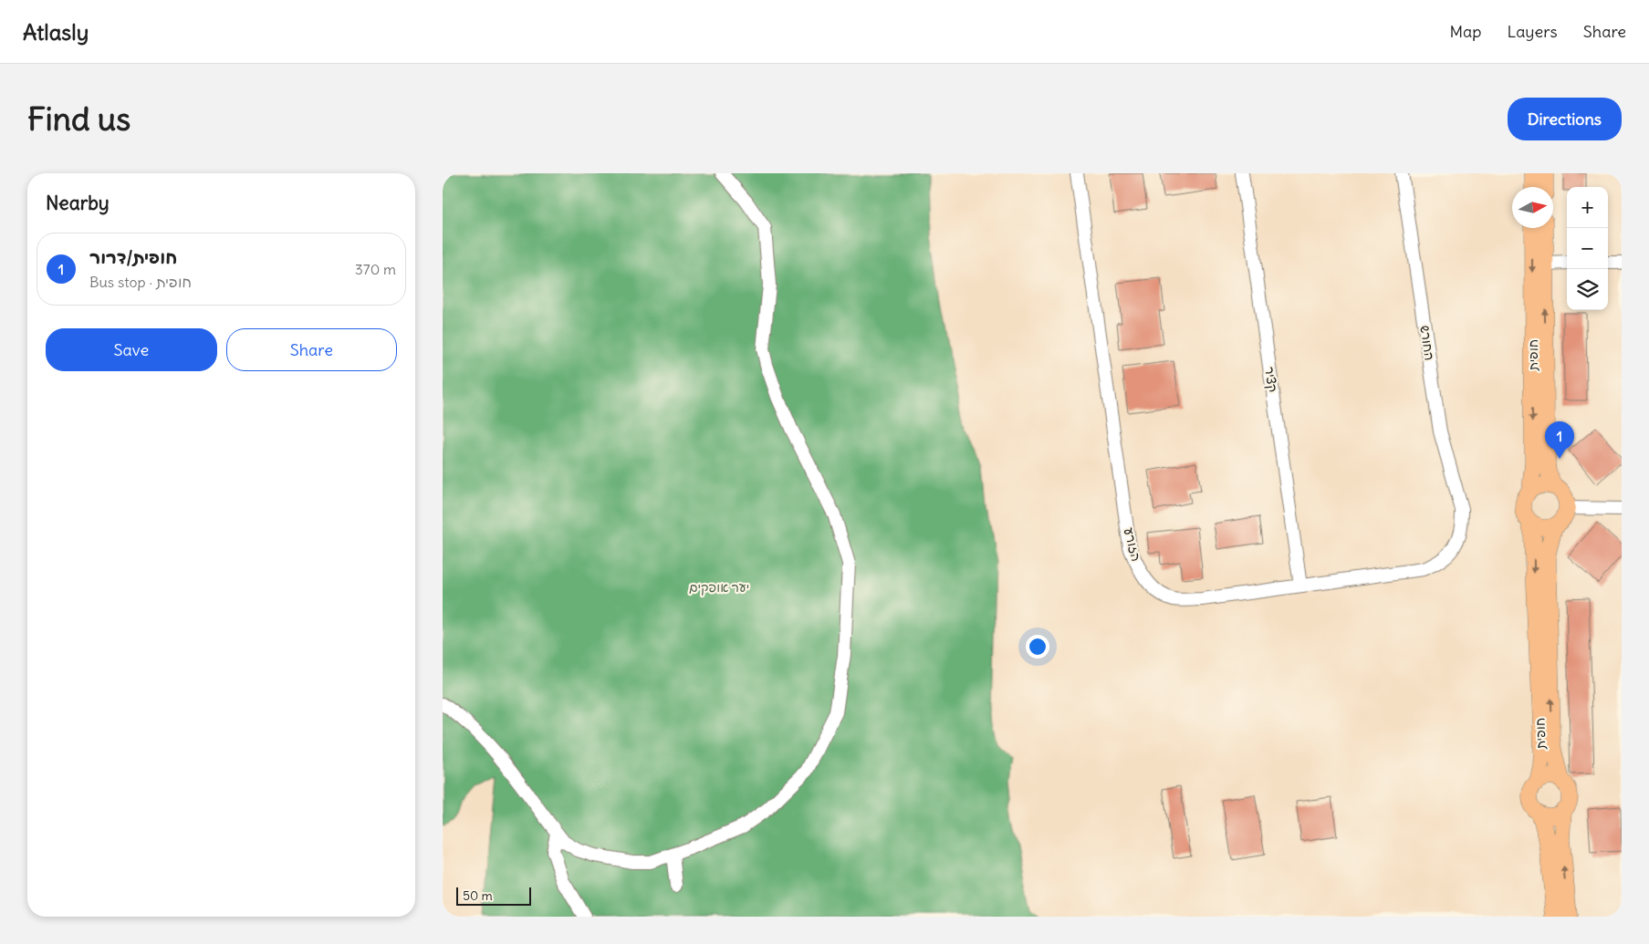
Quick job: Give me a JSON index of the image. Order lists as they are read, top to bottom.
{
  "streets": {
    "main road": ["חופית"],
    "street": ["החורש", "קציר", "הזורע"]
  },
  "crossings": [
    ["החורש", "הזורע"],
    ["קציר", "הזורע"]
  ],
  "parks": ["יער אופקים"],
  "scale_bar": "50 m",
  "north": "right",
  "page": {
    "header": "Atlasly",
    "nav": ["Map", "Layers", "Share"],
    "buttons": [
      "Directions",
      ["Save", "Share"]
    ],
    "title": "Find us",
    "heading": "Nearby",
    "map_buttons": ["+", "−"],
    "list": [
      {
        "mark": "1",
        "name": "חופית/דרור",
        "note": "Bus stop · חופית",
        "value": "370 m"
      }
    ],
    "pins": "1",
    "scale": "50 m"
  }
}
